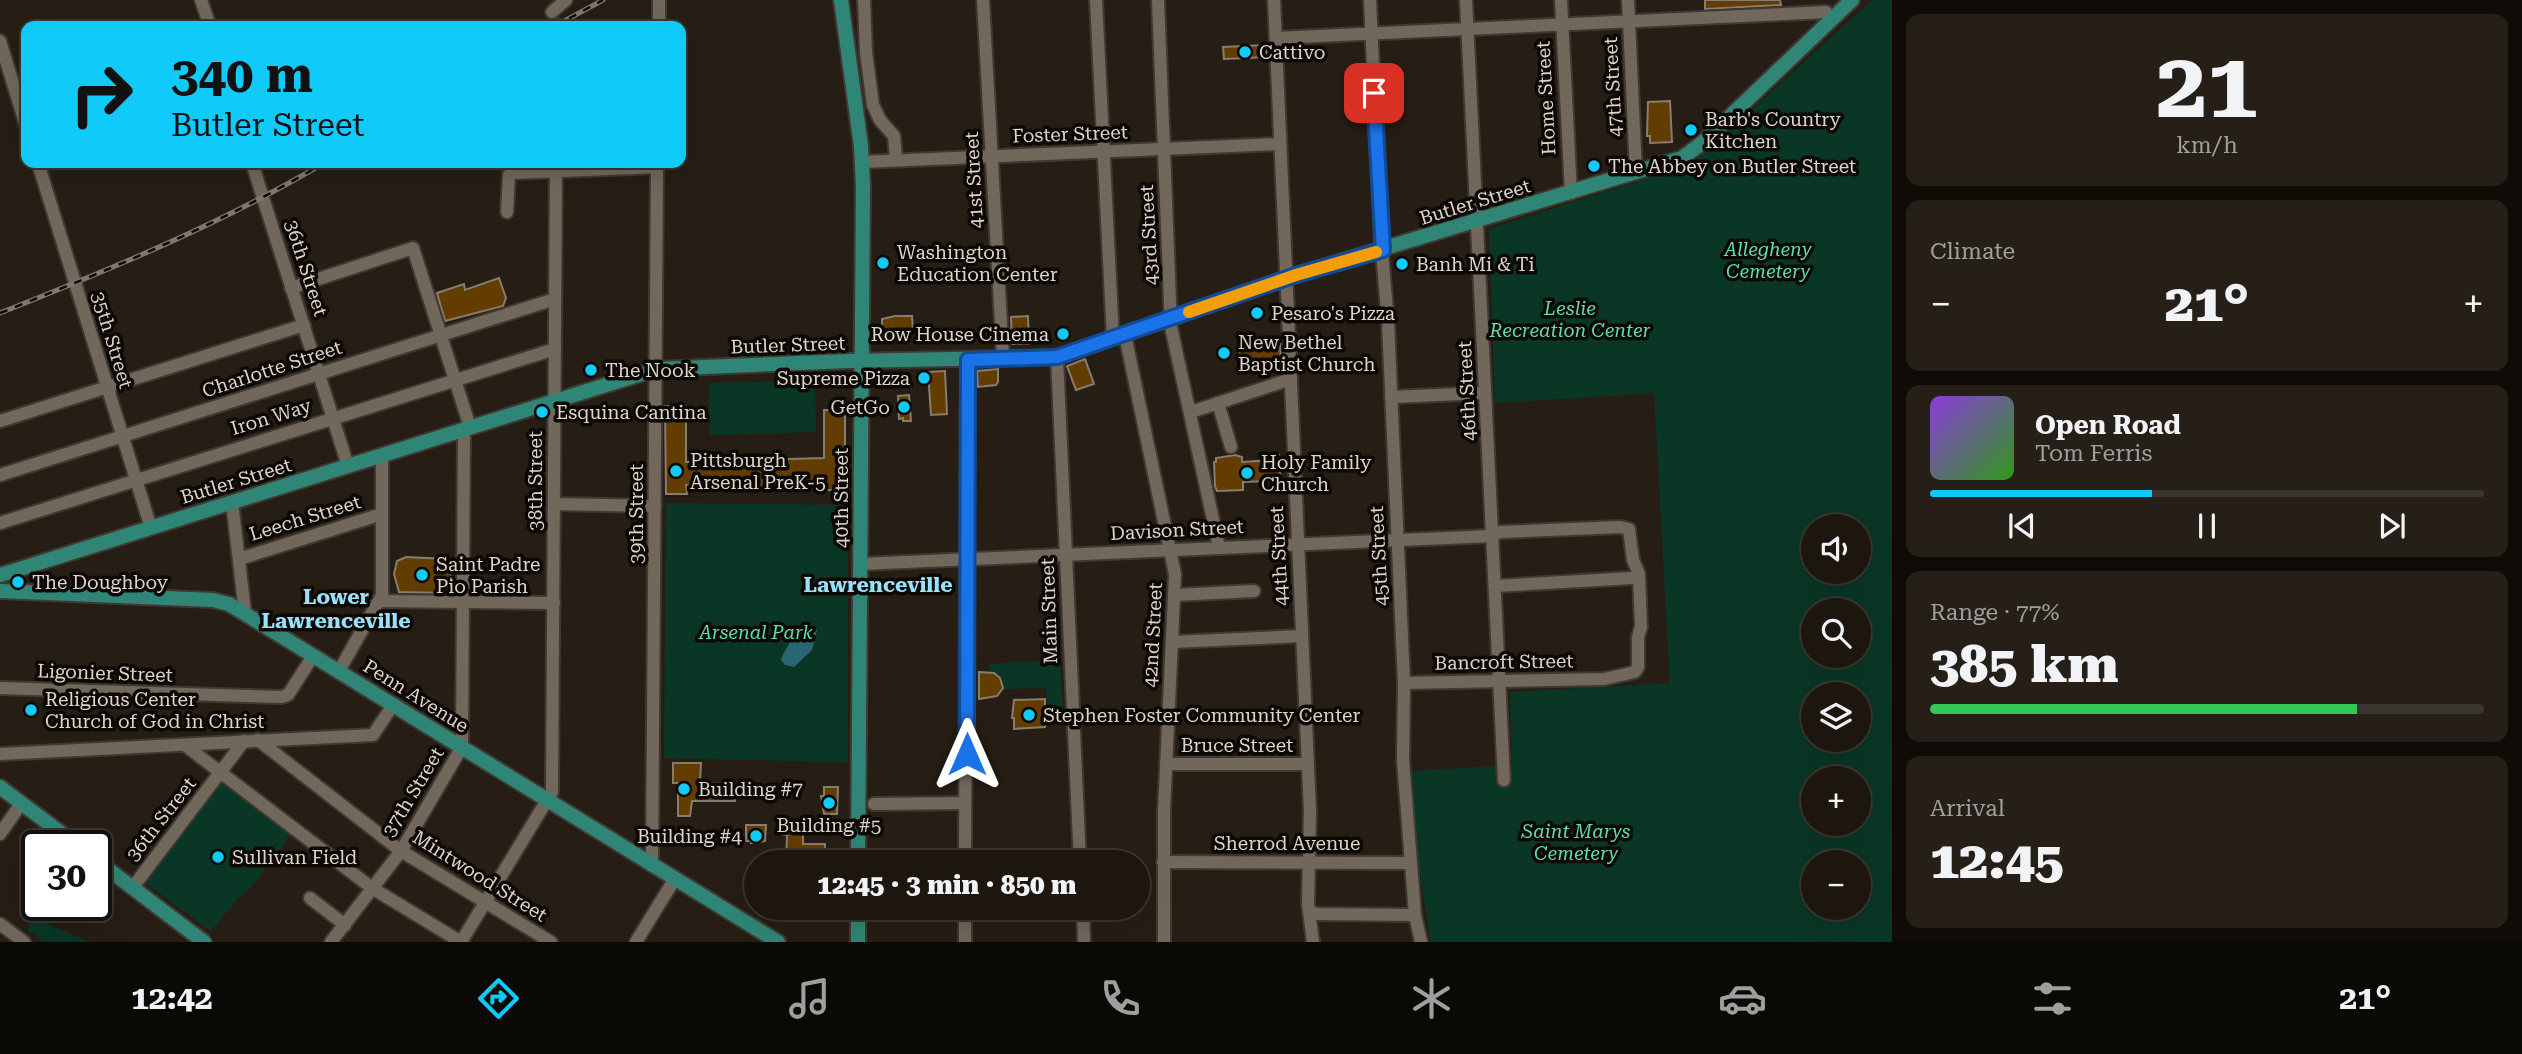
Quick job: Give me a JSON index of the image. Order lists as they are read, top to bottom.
{
  "streets": {
    "main road": ["Butler Street", "40th Street", "Penn Avenue"],
    "street": [
      "47th Street",
      "Home Street",
      "Foster Street",
      "41st Street",
      "43rd Street",
      "36th Street",
      "35th Street",
      "Charlotte Street",
      "46th Street",
      "Iron Way",
      "38th Street",
      "39th Street",
      "Leech Street",
      "Davison Street",
      "44th Street",
      "45th Street",
      "Main Street",
      "42nd Street",
      "Bancroft Street",
      "Ligonier Street",
      "Bruce Street",
      "37th Street",
      "Sherrod Avenue",
      "Mintwood Street"
    ]
  },
  "crossings": [
    ["47th Street", "Butler Street"],
    ["Home Street", "Butler Street"],
    ["Foster Street", "41st Street"],
    ["Foster Street", "43rd Street"],
    ["Foster Street", "40th Street"],
    ["Foster Street", "44th Street"],
    ["Foster Street", "42nd Street"],
    ["41st Street", "Butler Street"],
    ["Butler Street", "43rd Street"],
    ["Butler Street", "36th Street"],
    ["Butler Street", "35th Street"],
    ["Butler Street", "46th Street"],
    ["Butler Street", "38th Street"],
    ["Butler Street", "40th Street"],
    ["Butler Street", "39th Street"],
    ["Butler Street", "44th Street"],
    ["Butler Street", "45th Street"],
    ["Butler Street", "Main Street"],
    ["Butler Street", "42nd Street"],
    ["Butler Street", "37th Street"],
    ["43rd Street", "Davison Street"],
    ["36th Street", "Charlotte Street"],
    ["36th Street", "Iron Way"],
    ["36th Street", "37th Street"],
    ["35th Street", "Charlotte Street"],
    ["35th Street", "Iron Way"],
    ["Charlotte Street", "38th Street"],
    ["Charlotte Street", "37th Street"],
    ["46th Street", "Davison Street"],
    ["46th Street", "Bancroft Street"],
    ["Iron Way", "38th Street"],
    ["Iron Way", "37th Street"],
    ["38th Street", "Penn Avenue"],
    ["38th Street", "Mintwood Street"],
    ["40th Street", "Davison Street"],
    ["39th Street", "Penn Avenue"],
    ["Davison Street", "44th Street"],
    ["Davison Street", "45th Street"],
    ["Davison Street", "Main Street"],
    ["Davison Street", "42nd Street"],
    ["Davison Street", "Bancroft Street"],
    ["44th Street", "Bruce Street"],
    ["44th Street", "Sherrod Avenue"],
    ["45th Street", "Bancroft Street"],
    ["45th Street", "Sherrod Avenue"],
    ["42nd Street", "Bruce Street"],
    ["42nd Street", "Sherrod Avenue"],
    ["Ligonier Street", "Penn Avenue"],
    ["Penn Avenue", "37th Street"],
    ["37th Street", "Mintwood Street"]
  ],
  "districts": ["Lawrenceville", "Lower Lawrenceville"],
  "parks": [
    "Allegheny Cemetery",
    "Leslie Recreation Center",
    "Arsenal Park",
    "Saint Marys Cemetery"
  ],
  "places": [
    "Cattivo",
    "Barb's Country Kitchen",
    "The Abbey on Butler Street",
    "Washington Education Center",
    "Banh Mi & Ti",
    "Pesaro's Pizza",
    "Row House Cinema",
    "New Bethel Baptist Church",
    "The Nook",
    "Supreme Pizza",
    "GetGo",
    "Esquina Cantina",
    "Pittsburgh Arsenal PreK-5",
    "Holy Family Church",
    "Saint Padre Pio Parish",
    "The Doughboy",
    "Religious Center Church of God in Christ",
    "Stephen Foster Community Center",
    "Building #7",
    "Building #5",
    "Building #4",
    "Sullivan Field"
  ],
  "page": {
    "tile": [
      ["21", "km/h"],
      "Climate",
      ["Range · 77%", "385 km"],
      ["Arrival", "12:45"]
    ],
    "turn": ["340 m", "Butler Street"],
    "heat": ["−", "21°", "+"],
    "song": ["Open Road", "Tom Ferris"],
    "map_buttons": ["+", "−"],
    "limit": "30",
    "trip": "12:45 · 3 min · 850 m",
    "tabs": ["12:42", "21°"]
  }
}
